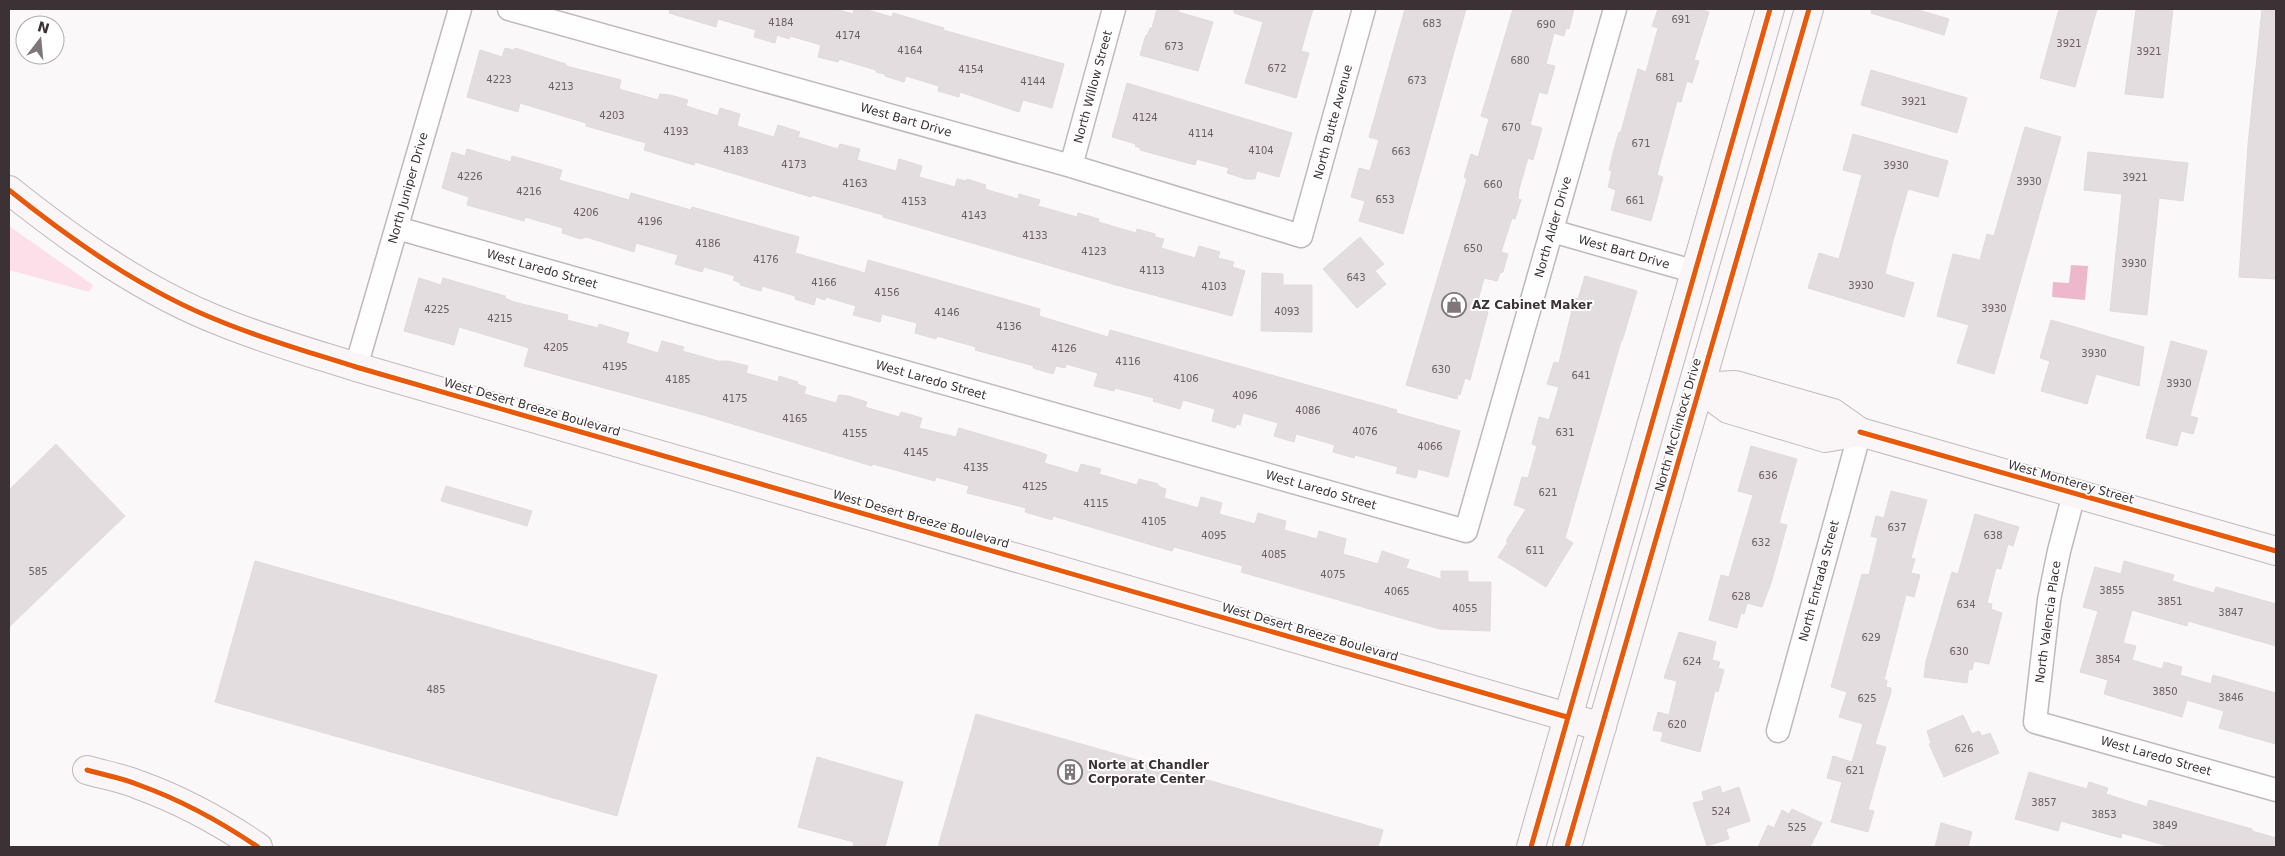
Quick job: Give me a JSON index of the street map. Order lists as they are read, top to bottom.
{
  "streets": {
    "street": [
      "North Willow Street",
      "West Bart Drive",
      "North Butte Avenue",
      "North Juniper Drive",
      "North Alder Drive",
      "West Laredo Street",
      "West Desert Breeze Boulevard",
      "North McClintock Drive",
      "West Monterey Street",
      "North Entrada Street",
      "North Valencia Place"
    ]
  },
  "crossings": [
    ["North Willow Street", "West Bart Drive"],
    ["West Bart Drive", "North Butte Avenue"],
    ["West Bart Drive", "North Alder Drive"],
    ["West Bart Drive", "North McClintock Drive"],
    ["North Juniper Drive", "West Laredo Street"],
    ["North Juniper Drive", "West Desert Breeze Boulevard"],
    ["North Alder Drive", "West Laredo Street"],
    ["West Laredo Street", "North Valencia Place"],
    ["West Desert Breeze Boulevard", "North McClintock Drive"],
    ["North McClintock Drive", "West Monterey Street"],
    ["West Monterey Street", "North Entrada Street"],
    ["West Monterey Street", "North Valencia Place"]
  ],
  "places": {
    "shop": ["AZ Cabinet Maker"],
    "building": ["Norte at Chandler Corporate Center"]
  },
  "house_numbers": [
    "691",
    "4184",
    "683",
    "690",
    "4174",
    "3921",
    "673",
    "4164",
    "3921",
    "680",
    "672",
    "4154",
    "681",
    "4223",
    "673",
    "4144",
    "4213",
    "3921",
    "4203",
    "4124",
    "670",
    "4193",
    "4114",
    "671",
    "4183",
    "4104",
    "663",
    "4173",
    "3930",
    "4226",
    "3921",
    "3930",
    "4163",
    "660",
    "4216",
    "653",
    "661",
    "4153",
    "4206",
    "4143",
    "4196",
    "4133",
    "4186",
    "650",
    "4123",
    "4176",
    "3930",
    "4113",
    "643",
    "4166",
    "3930",
    "4103",
    "4156",
    "3930",
    "4225",
    "4093",
    "4146",
    "4215",
    "4136",
    "4205",
    "4126",
    "3930",
    "4116",
    "4195",
    "630",
    "641",
    "4106",
    "4185",
    "3930",
    "4096",
    "4175",
    "4086",
    "4165",
    "4076",
    "631",
    "4155",
    "4066",
    "4145",
    "4135",
    "636",
    "4125",
    "621",
    "4115",
    "4105",
    "637",
    "4095",
    "638",
    "632",
    "611",
    "4085",
    "585",
    "4075",
    "3855",
    "4065",
    "628",
    "3851",
    "634",
    "4055",
    "3847",
    "629",
    "630",
    "3854",
    "624",
    "485",
    "3850",
    "3846",
    "625",
    "620",
    "626",
    "621",
    "3857",
    "524",
    "3853",
    "3849",
    "525"
  ],
  "north": "top"
}
